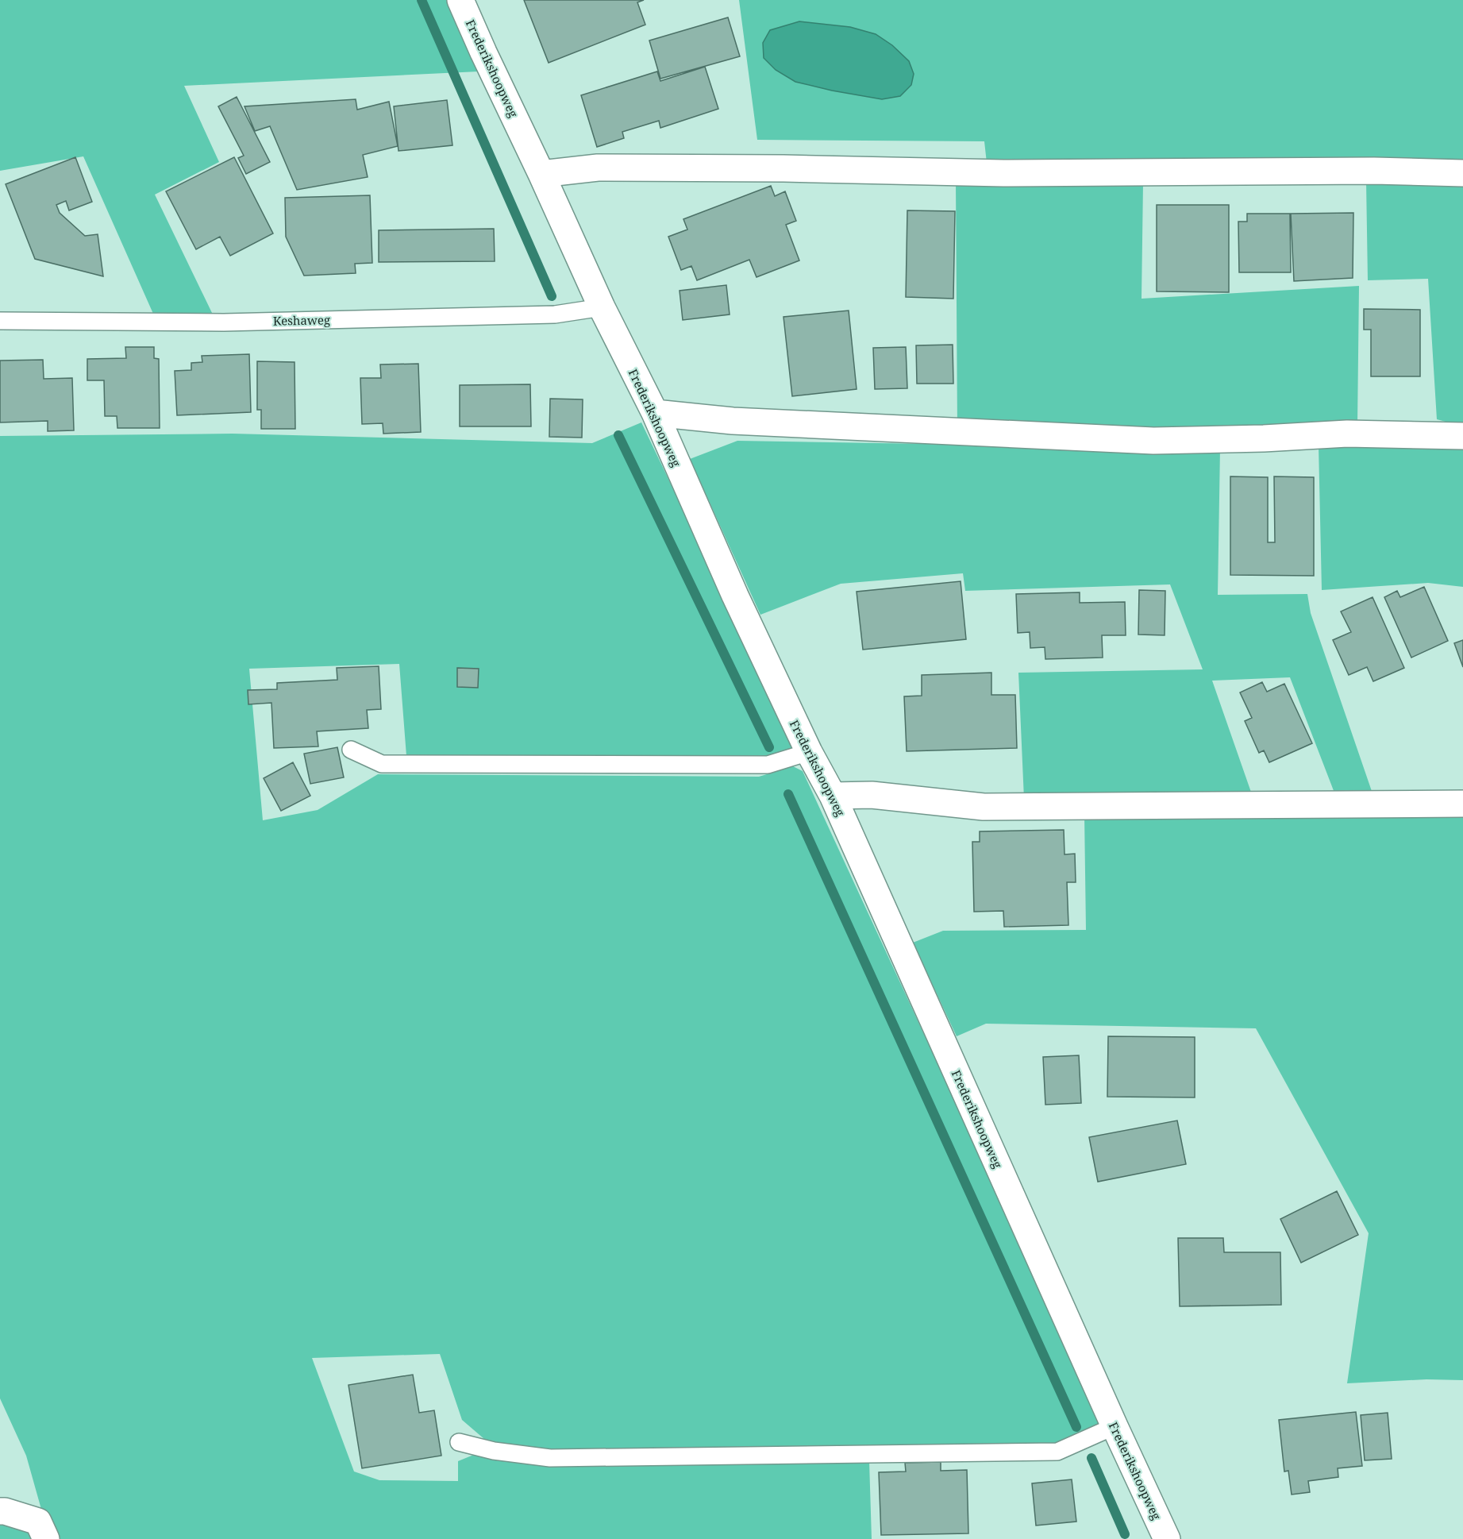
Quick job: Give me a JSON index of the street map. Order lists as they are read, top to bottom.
{
  "streets": {
    "street": ["Frederikshoopweg"],
    "lane": ["Keshaweg"]
  },
  "crossings": [
    ["Frederikshoopweg", "Keshaweg"]
  ]
}
